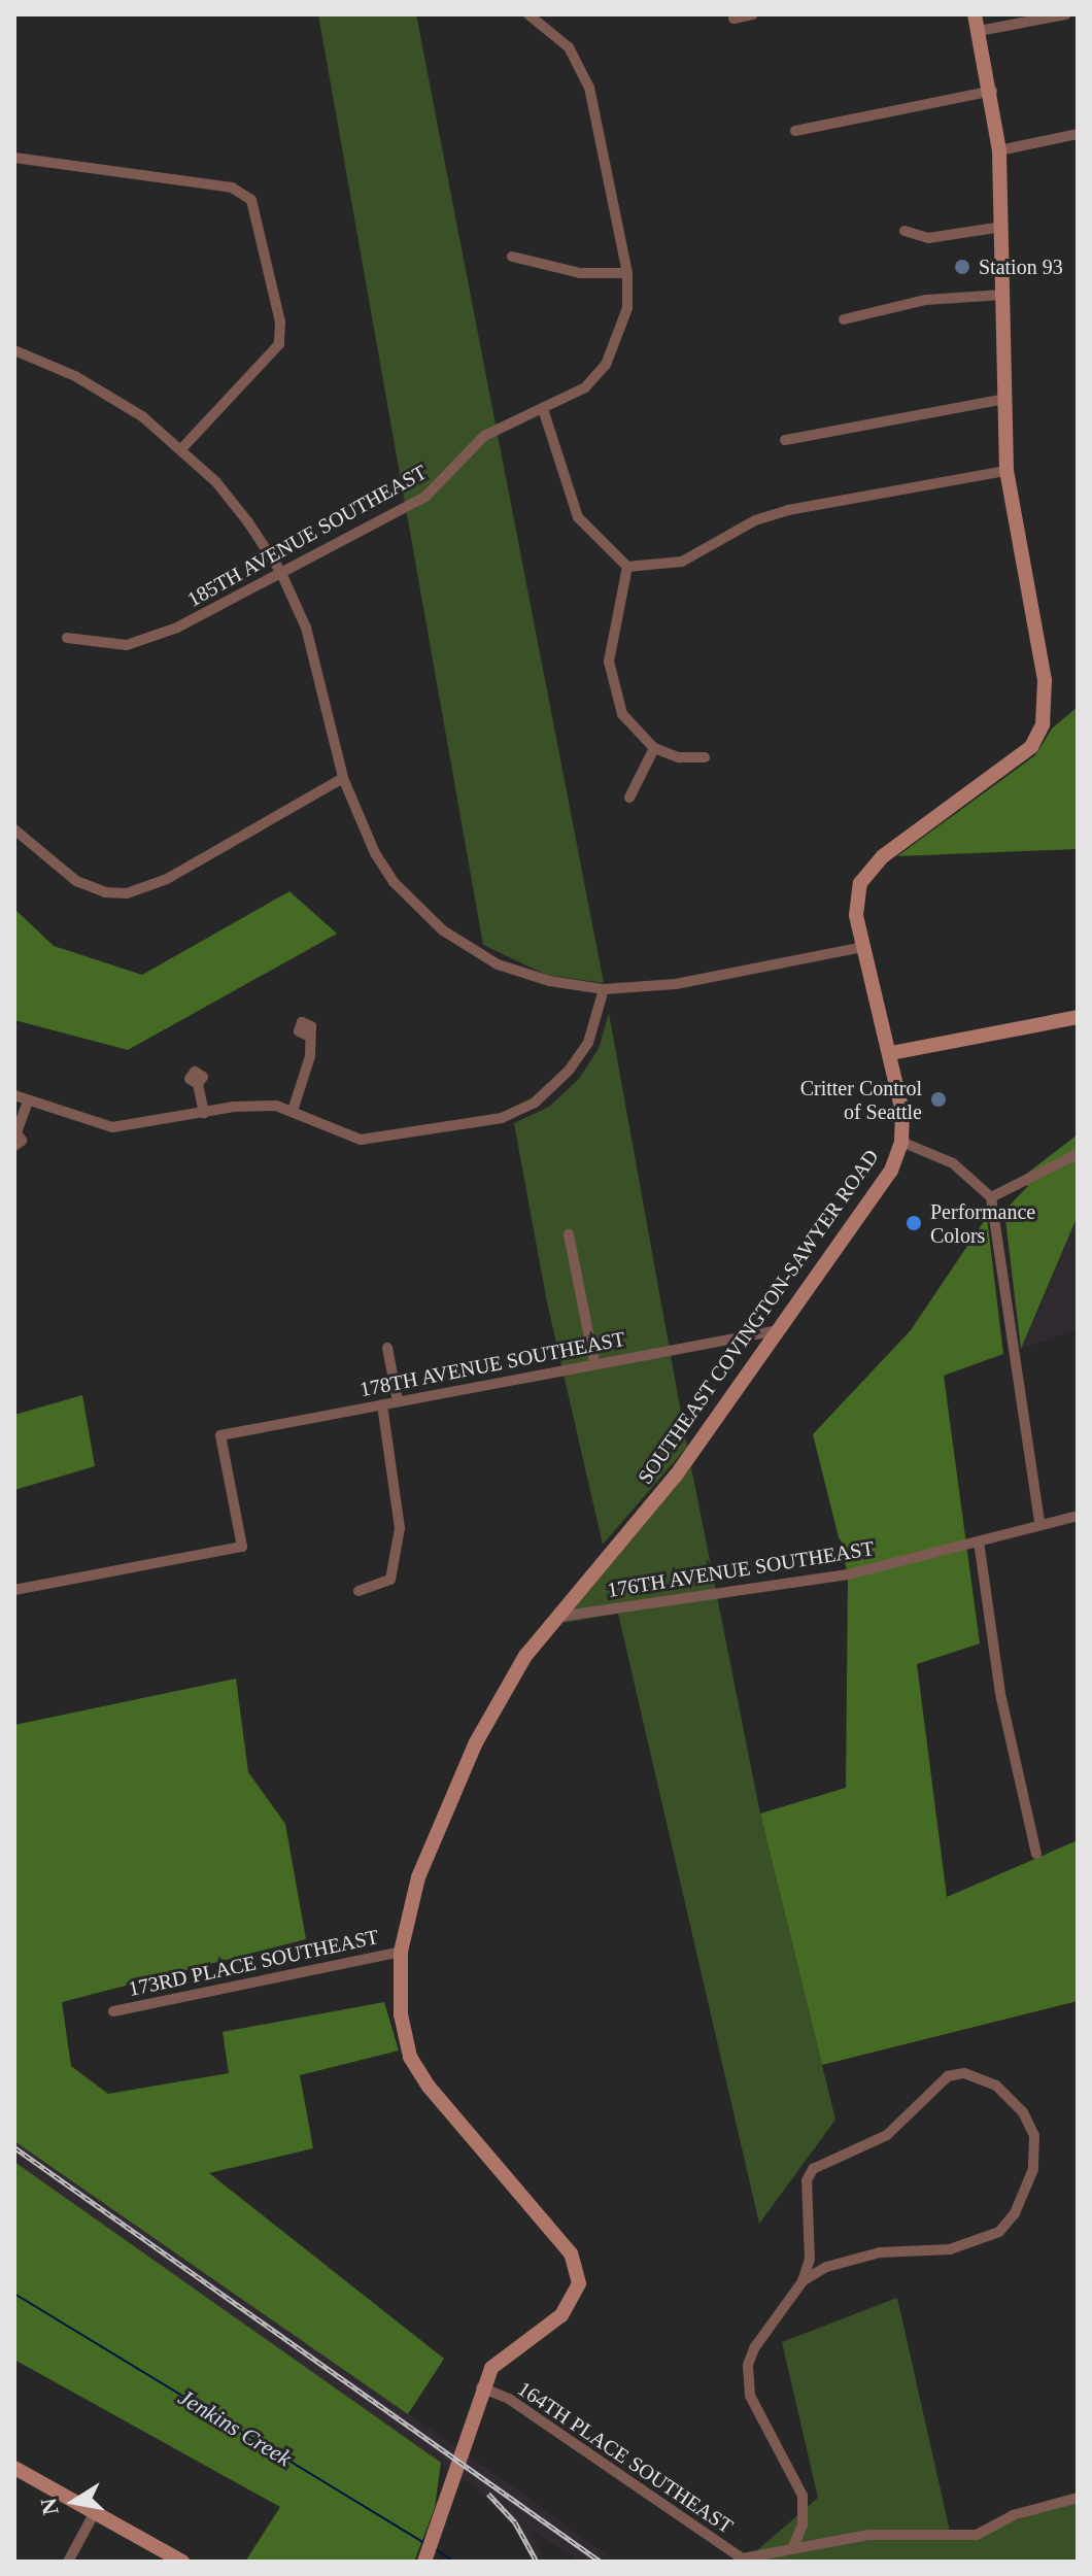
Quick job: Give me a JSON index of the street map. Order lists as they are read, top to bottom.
{
  "streets": {
    "street": [
      "185TH AVENUE SOUTHEAST",
      "SOUTHEAST COVINGTON-SAWYER ROAD",
      "178TH AVENUE SOUTHEAST",
      "176TH AVENUE SOUTHEAST",
      "173RD PLACE SOUTHEAST",
      "164TH PLACE SOUTHEAST"
    ]
  },
  "crossings": [
    ["SOUTHEAST COVINGTON-SAWYER ROAD", "178TH AVENUE SOUTHEAST"],
    ["SOUTHEAST COVINGTON-SAWYER ROAD", "176TH AVENUE SOUTHEAST"],
    ["SOUTHEAST COVINGTON-SAWYER ROAD", "173RD PLACE SOUTHEAST"],
    ["SOUTHEAST COVINGTON-SAWYER ROAD", "164TH PLACE SOUTHEAST"]
  ],
  "water": ["Jenkins Creek"],
  "places": ["Station 93", "Critter Control of Seattle", "Performance Colors"],
  "north": "left"
}
